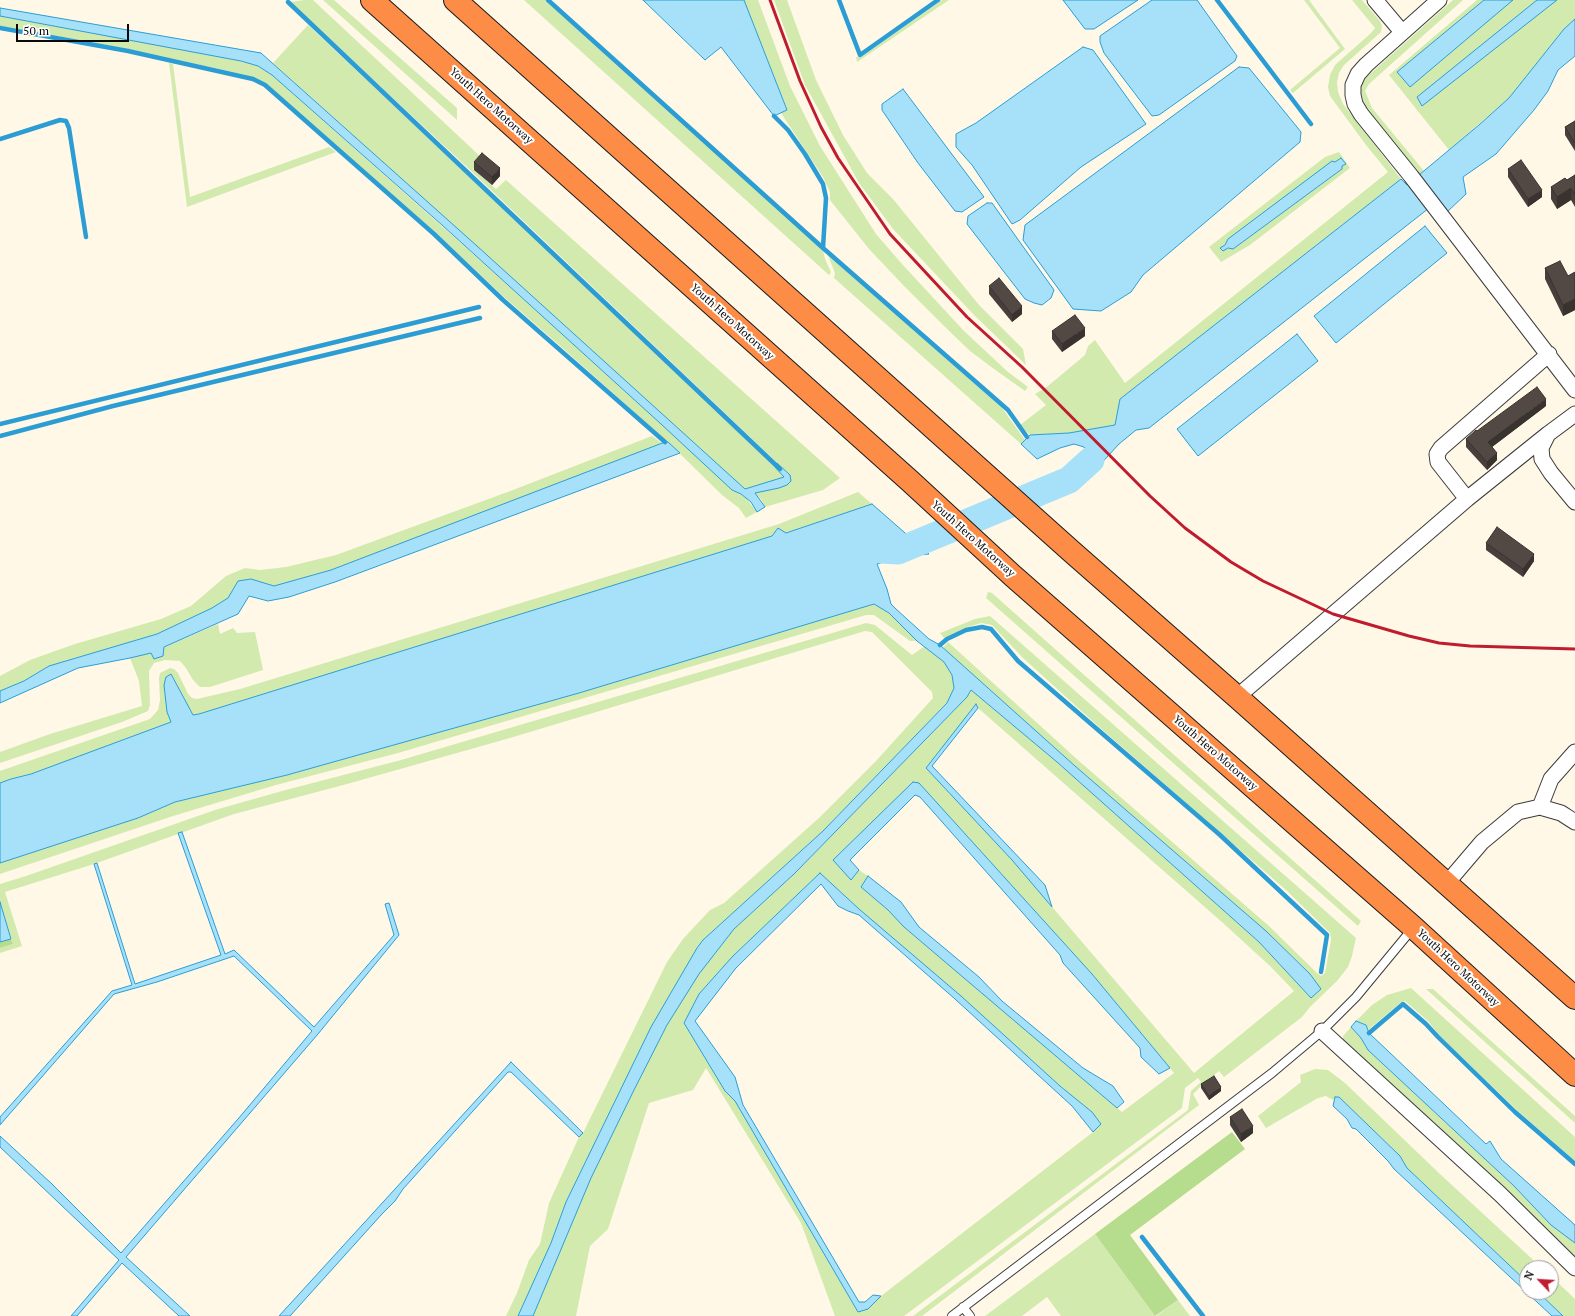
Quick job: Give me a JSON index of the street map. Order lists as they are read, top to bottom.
{
  "streets": {
    "highway": ["Youth Hero Motorway"]
  },
  "scale_bar": "50 m",
  "north": "top left"
}
